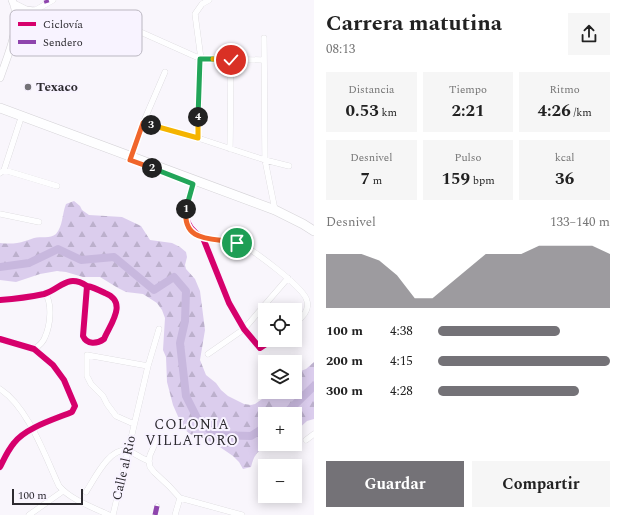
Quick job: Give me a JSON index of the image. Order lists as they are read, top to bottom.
{
  "streets": {
    "street": ["Calle al Rio"]
  },
  "districts": ["COLONIA VILLATORO"],
  "places": ["Texaco"],
  "legend": ["Ciclovía", "Sendero"],
  "scale_bar": "100 m",
  "page": {
    "heading": ["Carrera matutina", "08:13"],
    "stats": [
      ["Distancia", "0.53 km"],
      ["Tiempo", "2:21"],
      ["Ritmo", "4:26 /km"],
      ["Desnivel", "7 m"],
      ["Pulso", "159 bpm"],
      ["kcal", "36"]
    ],
    "pins": [
      "4",
      "3",
      "2",
      "1"
    ],
    "chart": ["Desnivel", "133–140 m"],
    "map_buttons": ["+", "−"],
    "list": [
      {
        "name": "100 m",
        "note": "4:38"
      },
      {
        "name": "200 m",
        "note": "4:15"
      },
      {
        "name": "300 m",
        "note": "4:28"
      }
    ],
    "buttons": ["Guardar", "Compartir"],
    "scale": "100 m"
  }
}
